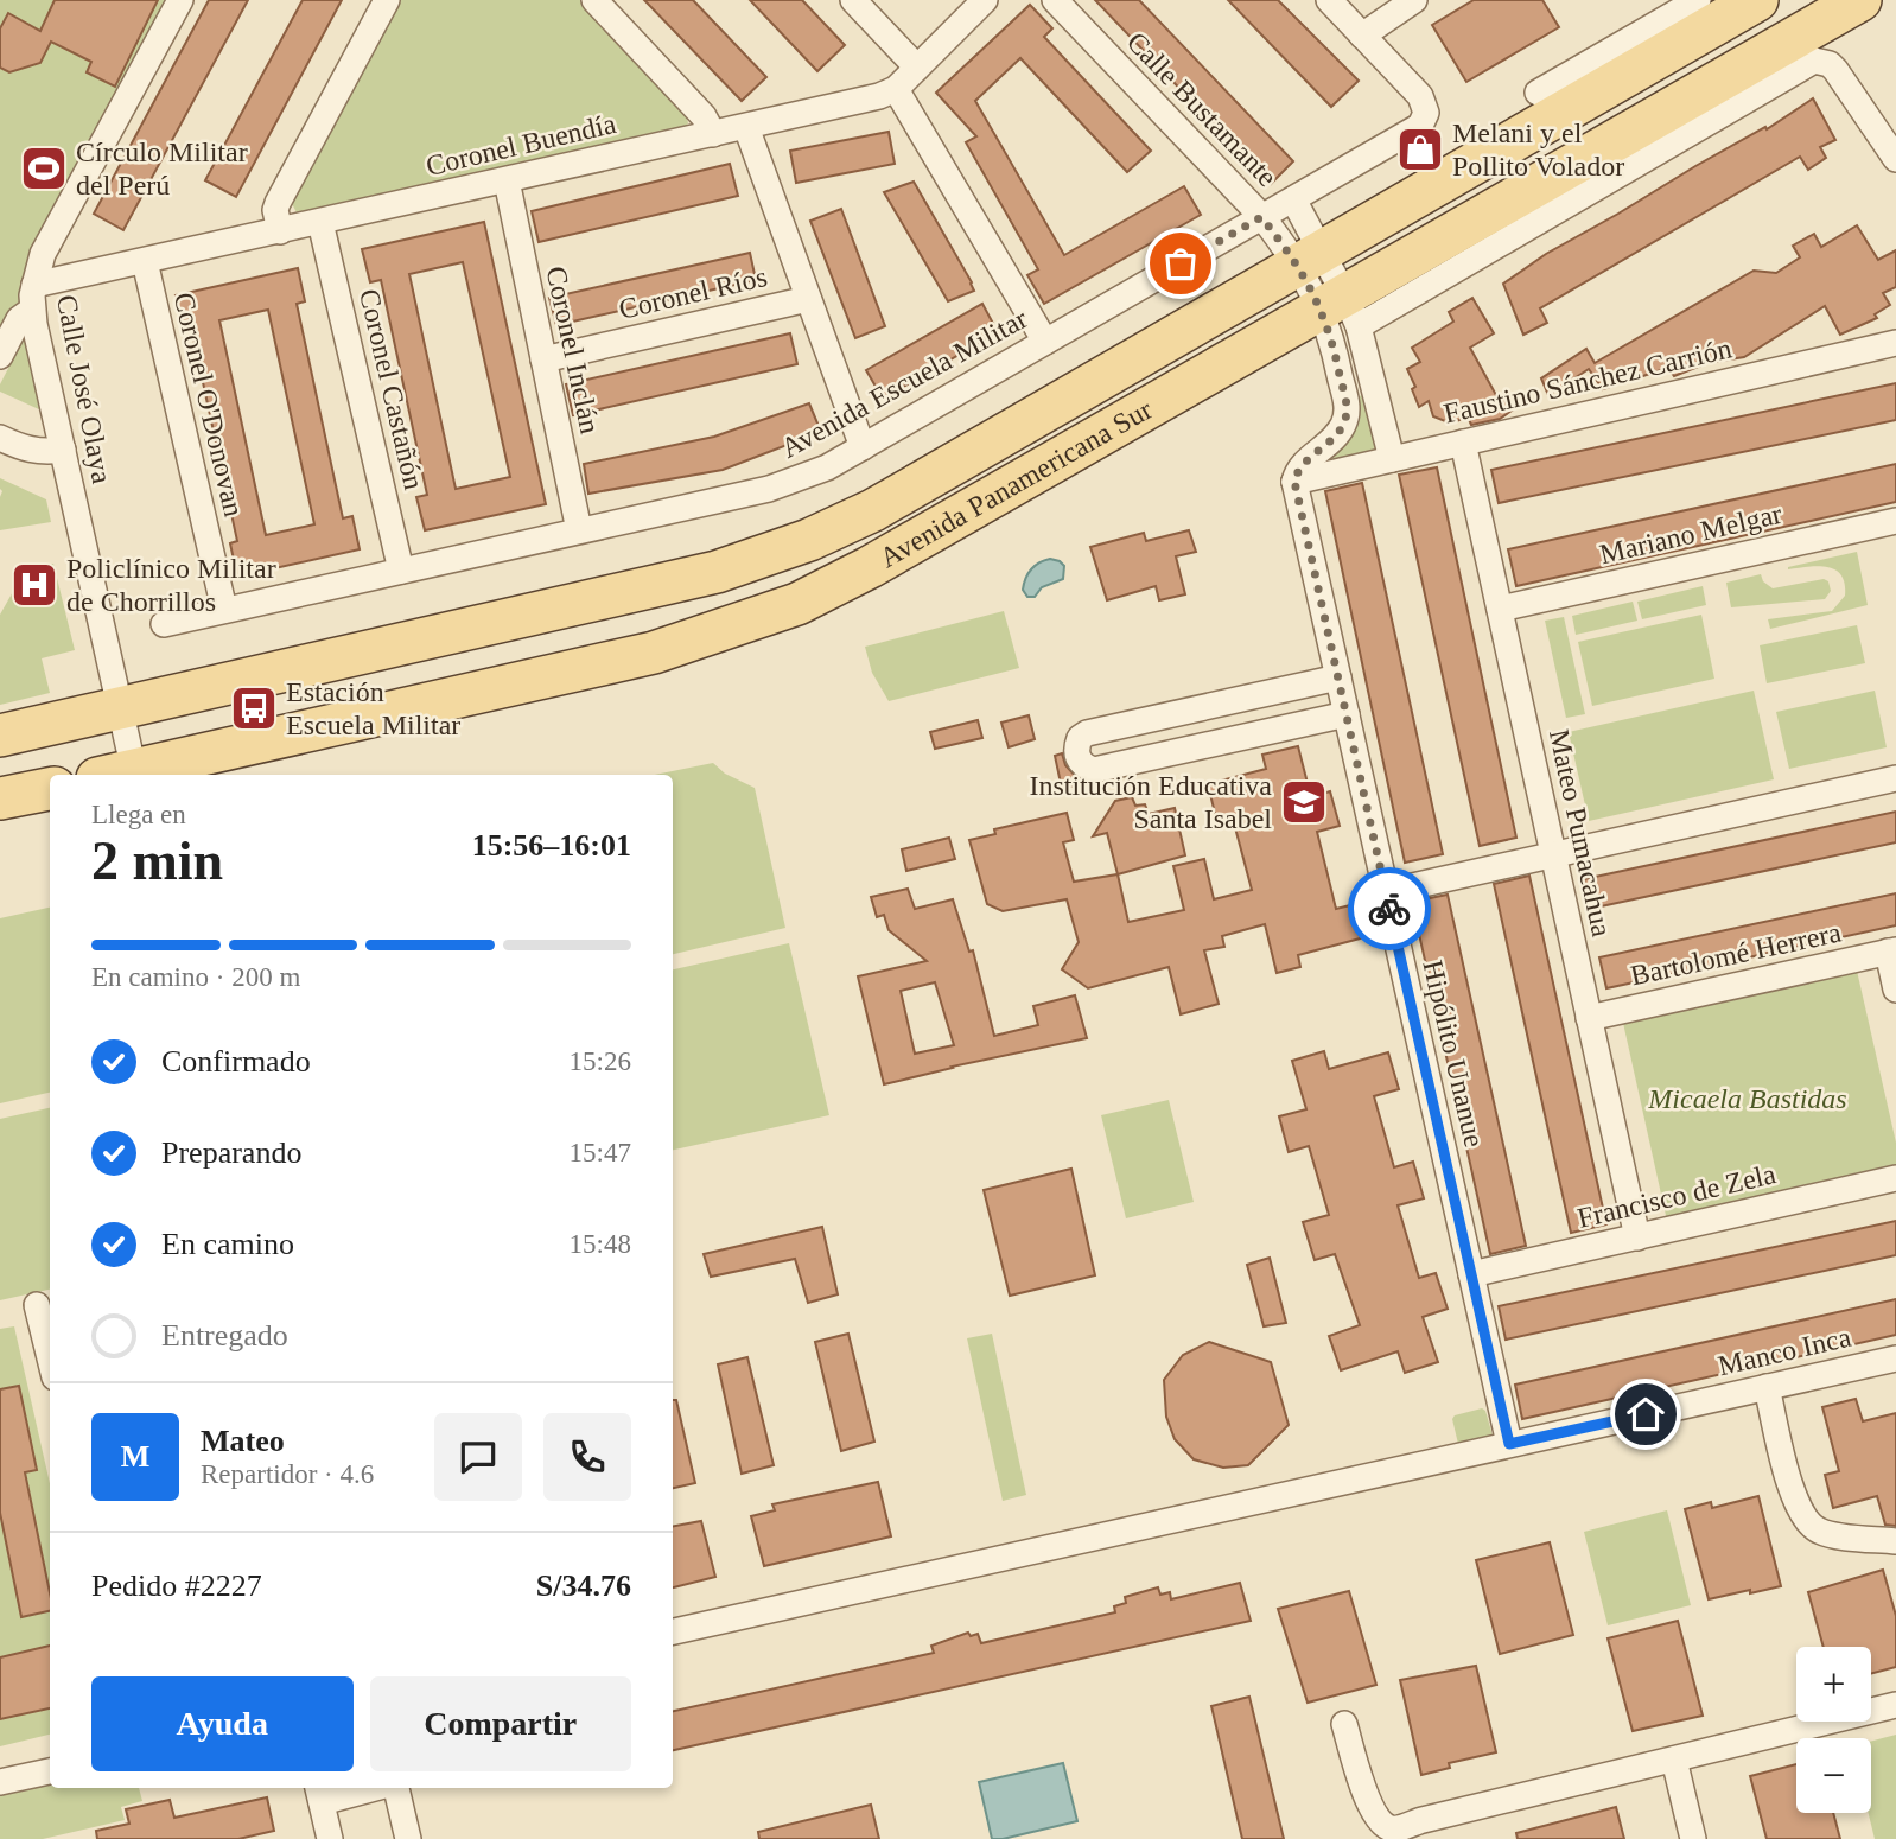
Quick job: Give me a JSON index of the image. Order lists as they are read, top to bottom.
{
  "streets": {
    "main road": ["Avenida Panamericana Sur"],
    "street": [
      "Calle Bustamante",
      "Coronel Buendía",
      "Coronel Ríos",
      "Coronel Inclán",
      "Faustino Sánchez Carrión",
      "Avenida Escuela Militar",
      "Calle José Olaya",
      "Coronel Castañón",
      "Coronel O'Donovan",
      "Mariano Melgar",
      "Mateo Pumacahua",
      "Bartolomé Herrera",
      "Hipólito Unanue",
      "Francisco de Zela",
      "Manco Inca"
    ]
  },
  "crossings": [
    ["Calle Bustamante", "Avenida Escuela Militar"],
    ["Calle Bustamante", "Avenida Panamericana Sur"],
    ["Coronel Buendía", "Coronel Inclán"],
    ["Coronel Buendía", "Calle José Olaya"],
    ["Coronel Buendía", "Coronel Castañón"],
    ["Coronel Buendía", "Coronel O'Donovan"],
    ["Coronel Ríos", "Coronel Inclán"],
    ["Coronel Inclán", "Avenida Escuela Militar"],
    ["Faustino Sánchez Carrión", "Mateo Pumacahua"],
    ["Faustino Sánchez Carrión", "Hipólito Unanue"],
    ["Avenida Escuela Militar", "Coronel Castañón"],
    ["Avenida Escuela Militar", "Coronel O'Donovan"],
    ["Calle José Olaya", "Avenida Panamericana Sur"],
    ["Mariano Melgar", "Mateo Pumacahua"],
    ["Mateo Pumacahua", "Bartolomé Herrera"],
    ["Mateo Pumacahua", "Francisco de Zela"],
    ["Hipólito Unanue", "Francisco de Zela"],
    ["Hipólito Unanue", "Manco Inca"]
  ],
  "parks": ["Micaela Bastidas"],
  "places": {
    "shop": ["Melani y el Pollito Volador"],
    "sports": ["Círculo Militar del Perú"],
    "hospital": ["Policlínico Militar de Chorrillos"],
    "bus stop": ["Estación Escuela Militar"],
    "school or university": ["Institución Educativa Santa Isabel"]
  },
  "page": {
    "heading": ["2 min", "Llega en", "15:56–16:01"],
    "panel": [
      "Mateo",
      "Repartidor · 4.6",
      "Pedido #2227",
      "S/34.76"
    ],
    "bar": "En camino · 200 m",
    "list": [
      ["Confirmado", "15:26"],
      ["Preparando", "15:47"],
      ["En camino", "15:48"],
      "Entregado"
    ],
    "round": "M",
    "map_buttons": ["+", "−"],
    "buttons": ["Ayuda", "Compartir"]
  }
}
